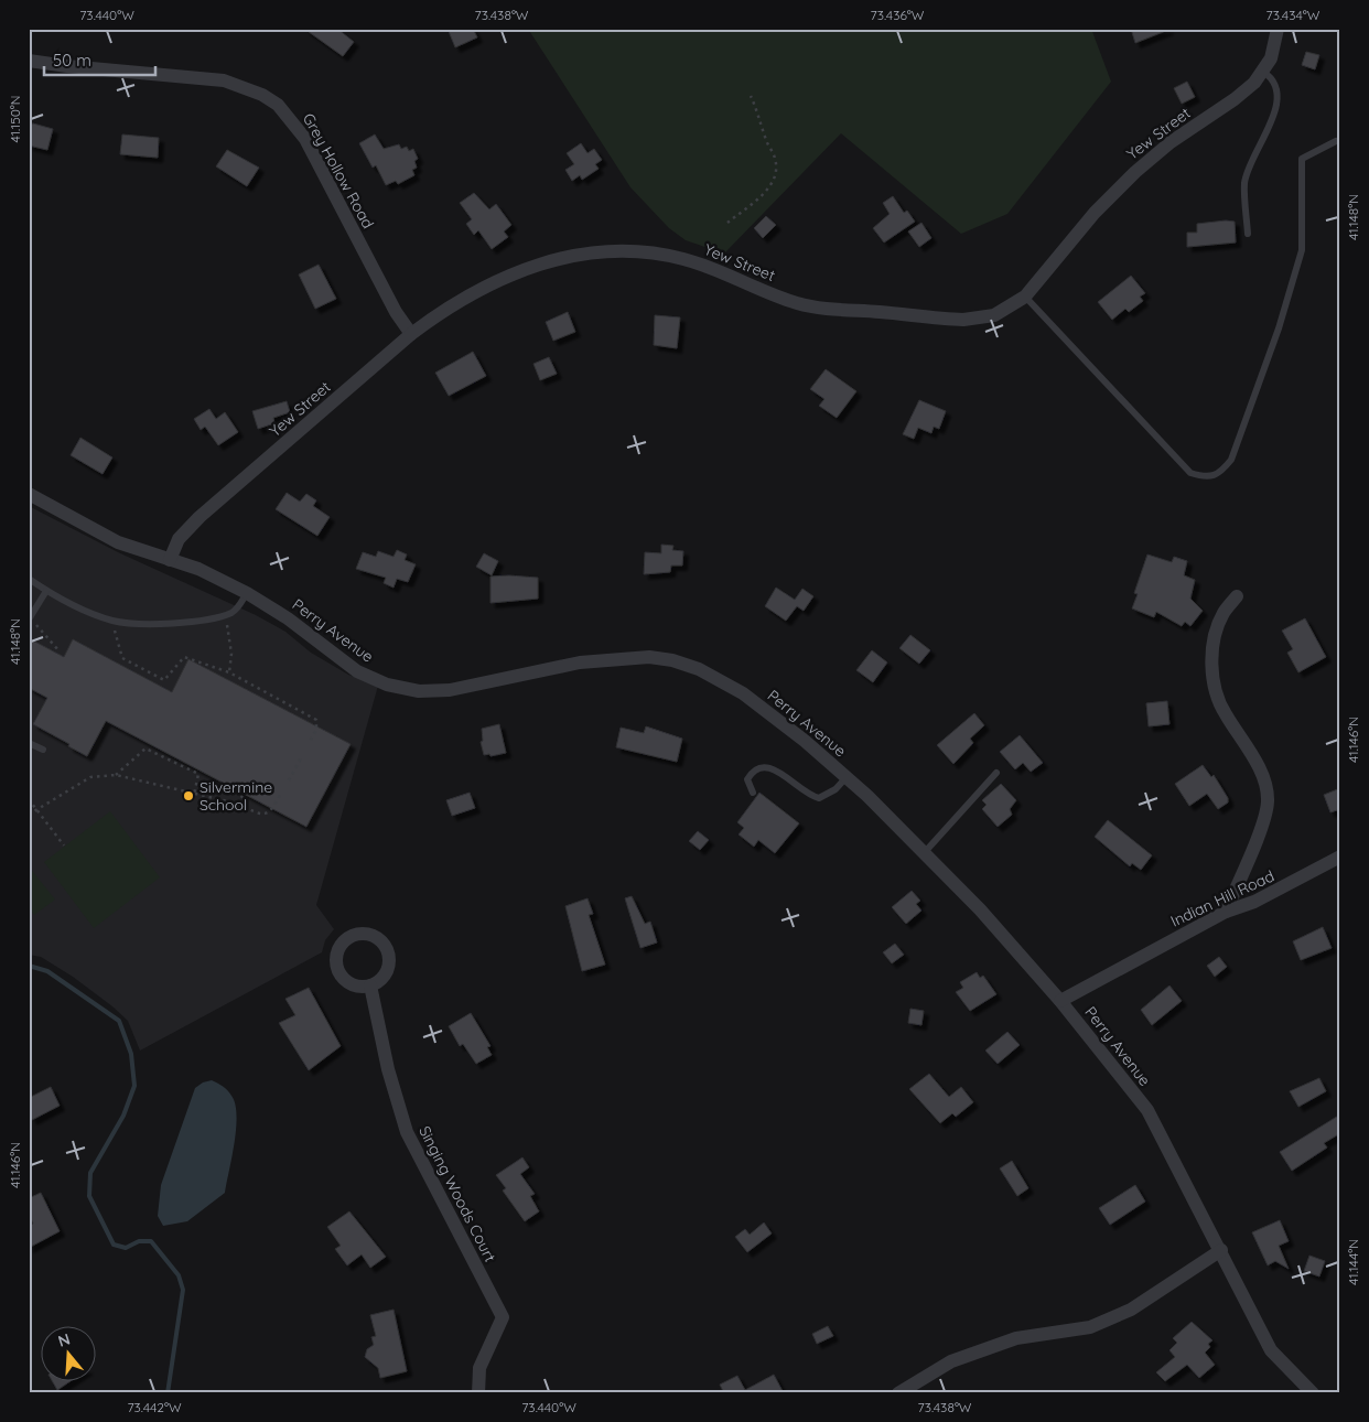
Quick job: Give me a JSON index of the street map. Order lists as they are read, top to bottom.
{
  "streets": {
    "street": [
      "Yew Street",
      "Grey Hollow Road",
      "Perry Avenue",
      "Indian Hill Road",
      "Singing Woods Court"
    ]
  },
  "crossings": [
    ["Yew Street", "Grey Hollow Road"],
    ["Yew Street", "Perry Avenue"],
    ["Perry Avenue", "Indian Hill Road"]
  ],
  "places": ["Silvermine School"],
  "scale_bar": "50 m",
  "north": "top",
  "coordinates": [
    "73.440°W",
    "73.438°W",
    "73.436°W",
    "73.434°W",
    "41.150°N",
    "41.148°N",
    "41.146°N",
    "41.144°N",
    "73.442°W"
  ]
}
